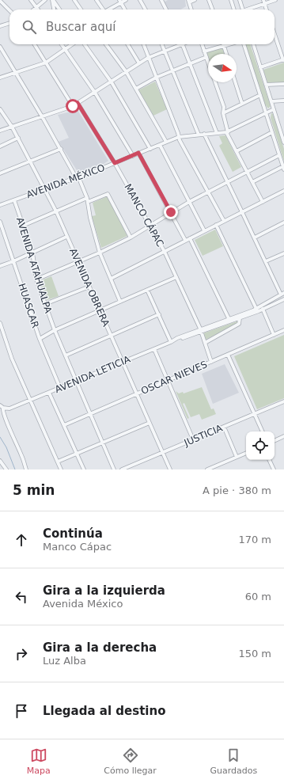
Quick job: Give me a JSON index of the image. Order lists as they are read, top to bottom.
{
  "streets": {
    "street": [
      "AVENIDA MÉXICO",
      "MANCO CÁPAC",
      "AVENIDA ATAHUALPA",
      "AVENIDA OBRERA",
      "HUASCAR",
      "AVENIDA LETICIA",
      "OSCAR NIEVES",
      "JUSTICIA"
    ]
  },
  "crossings": [
    ["AVENIDA MÉXICO", "MANCO CÁPAC"],
    ["AVENIDA MÉXICO", "AVENIDA ATAHUALPA"],
    ["AVENIDA MÉXICO", "AVENIDA OBRERA"],
    ["MANCO CÁPAC", "AVENIDA LETICIA"],
    ["MANCO CÁPAC", "OSCAR NIEVES"],
    ["AVENIDA ATAHUALPA", "AVENIDA LETICIA"],
    ["AVENIDA ATAHUALPA", "OSCAR NIEVES"],
    ["AVENIDA OBRERA", "AVENIDA LETICIA"],
    ["AVENIDA OBRERA", "OSCAR NIEVES"],
    ["AVENIDA OBRERA", "JUSTICIA"],
    ["HUASCAR", "AVENIDA LETICIA"]
  ],
  "north": "right",
  "page": {
    "search": "Buscar aquí",
    "heading": ["5 min", "A pie · 380 m"],
    "list": [
      ["Continúa", "Manco Cápac", "170 m"],
      ["Gira a la izquierda", "Avenida México", "60 m"],
      ["Gira a la derecha", "Luz Alba", "150 m"],
      "Llegada al destino"
    ],
    "nav": ["Mapa", "Cómo llegar", "Guardados"]
  }
}
